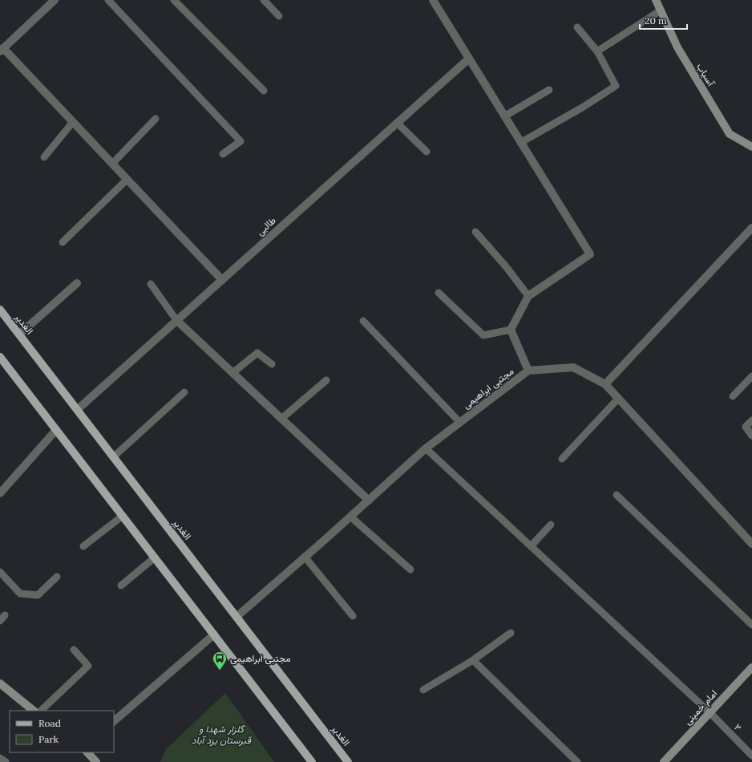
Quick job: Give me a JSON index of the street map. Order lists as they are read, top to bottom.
{
  "streets": {
    "main road": ["الغدیر"],
    "street": [
      "آسیاب",
      "طالبی",
      "مجتبی ابراهیمی",
      "امام خمینی"
    ],
    "lane": ["۲"]
  },
  "crossings": [
    ["طالبی", "الغدیر"],
    ["الغدیر", "مجتبی ابراهیمی"],
    ["مجتبی ابراهیمی", "۲"],
    ["امام خمینی", "۲"]
  ],
  "parks": ["گلزار شهدا و قبرستان یزد آباد"],
  "places": {
    "bus stop": ["مجتبی ابراهیمی"]
  },
  "legend": ["Road", "Park"],
  "scale_bar": "20 m"
}
